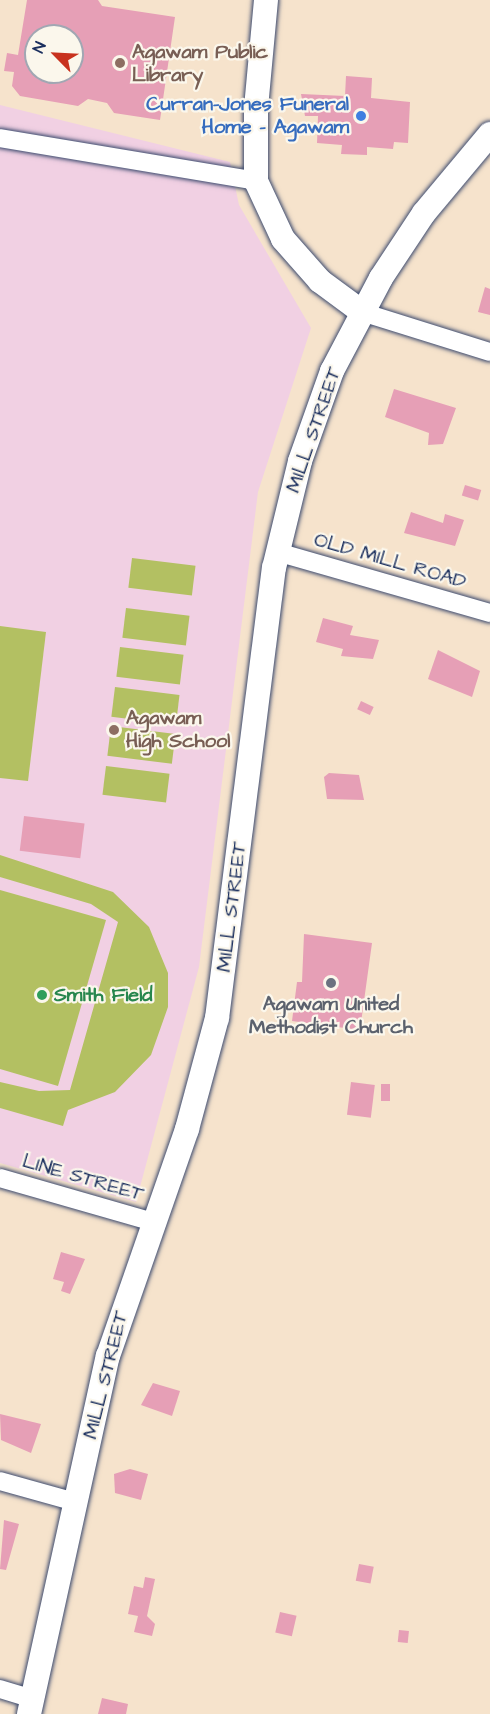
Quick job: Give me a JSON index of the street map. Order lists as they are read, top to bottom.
{
  "streets": {
    "street": ["MILL STREET", "OLD MILL ROAD", "LINE STREET"]
  },
  "crossings": [
    ["MILL STREET", "OLD MILL ROAD"],
    ["MILL STREET", "LINE STREET"]
  ],
  "places": [
    "Agawam Public Library",
    "Curran-Jones Funeral Home - Agawam",
    "Agawam High School",
    "Agawam United Methodist Church",
    "Smith Field"
  ],
  "north": "top left"
}
